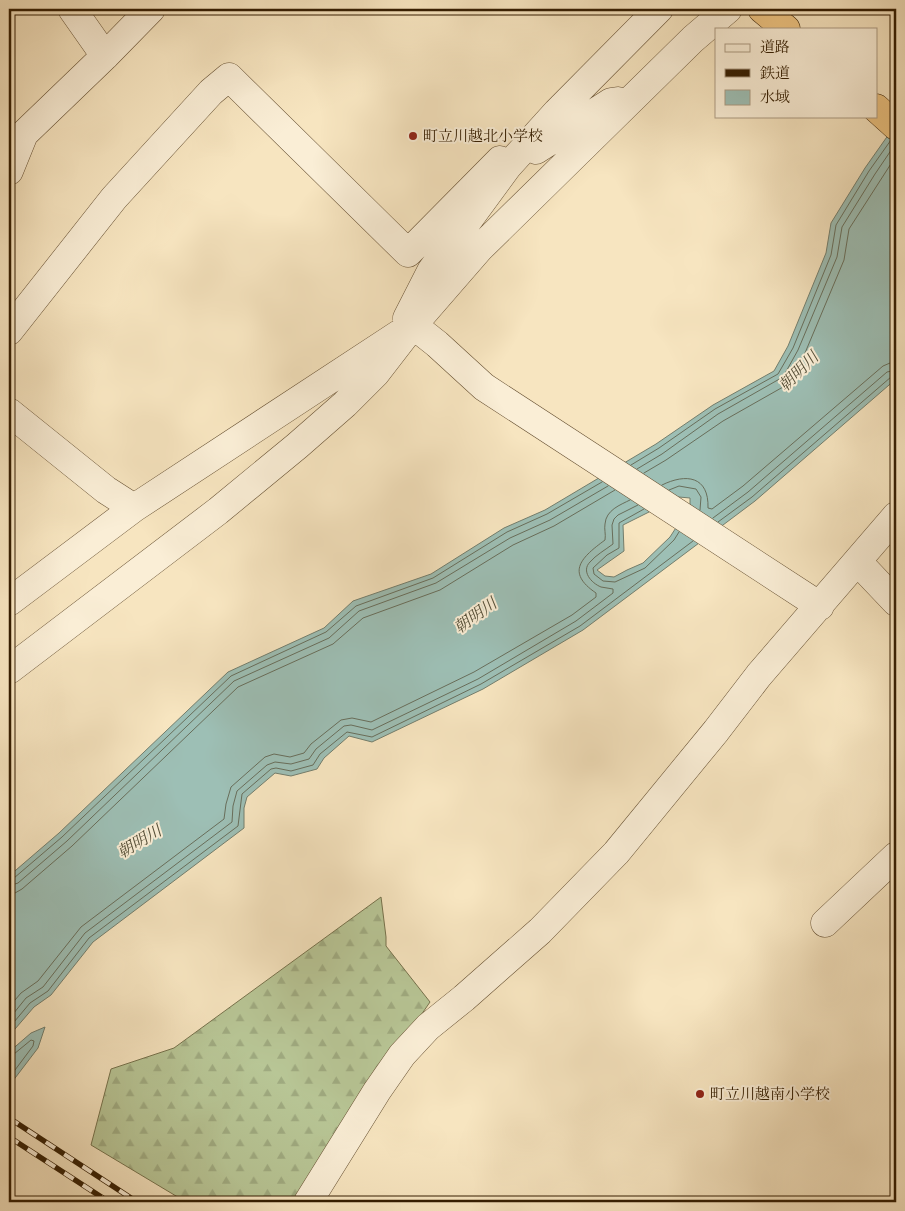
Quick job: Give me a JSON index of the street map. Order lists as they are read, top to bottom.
{
  "water": ["朝明川"],
  "places": ["町立川越北小学校", "町立川越南小学校"],
  "legend": ["道路", "鉄道", "水域"]
}
